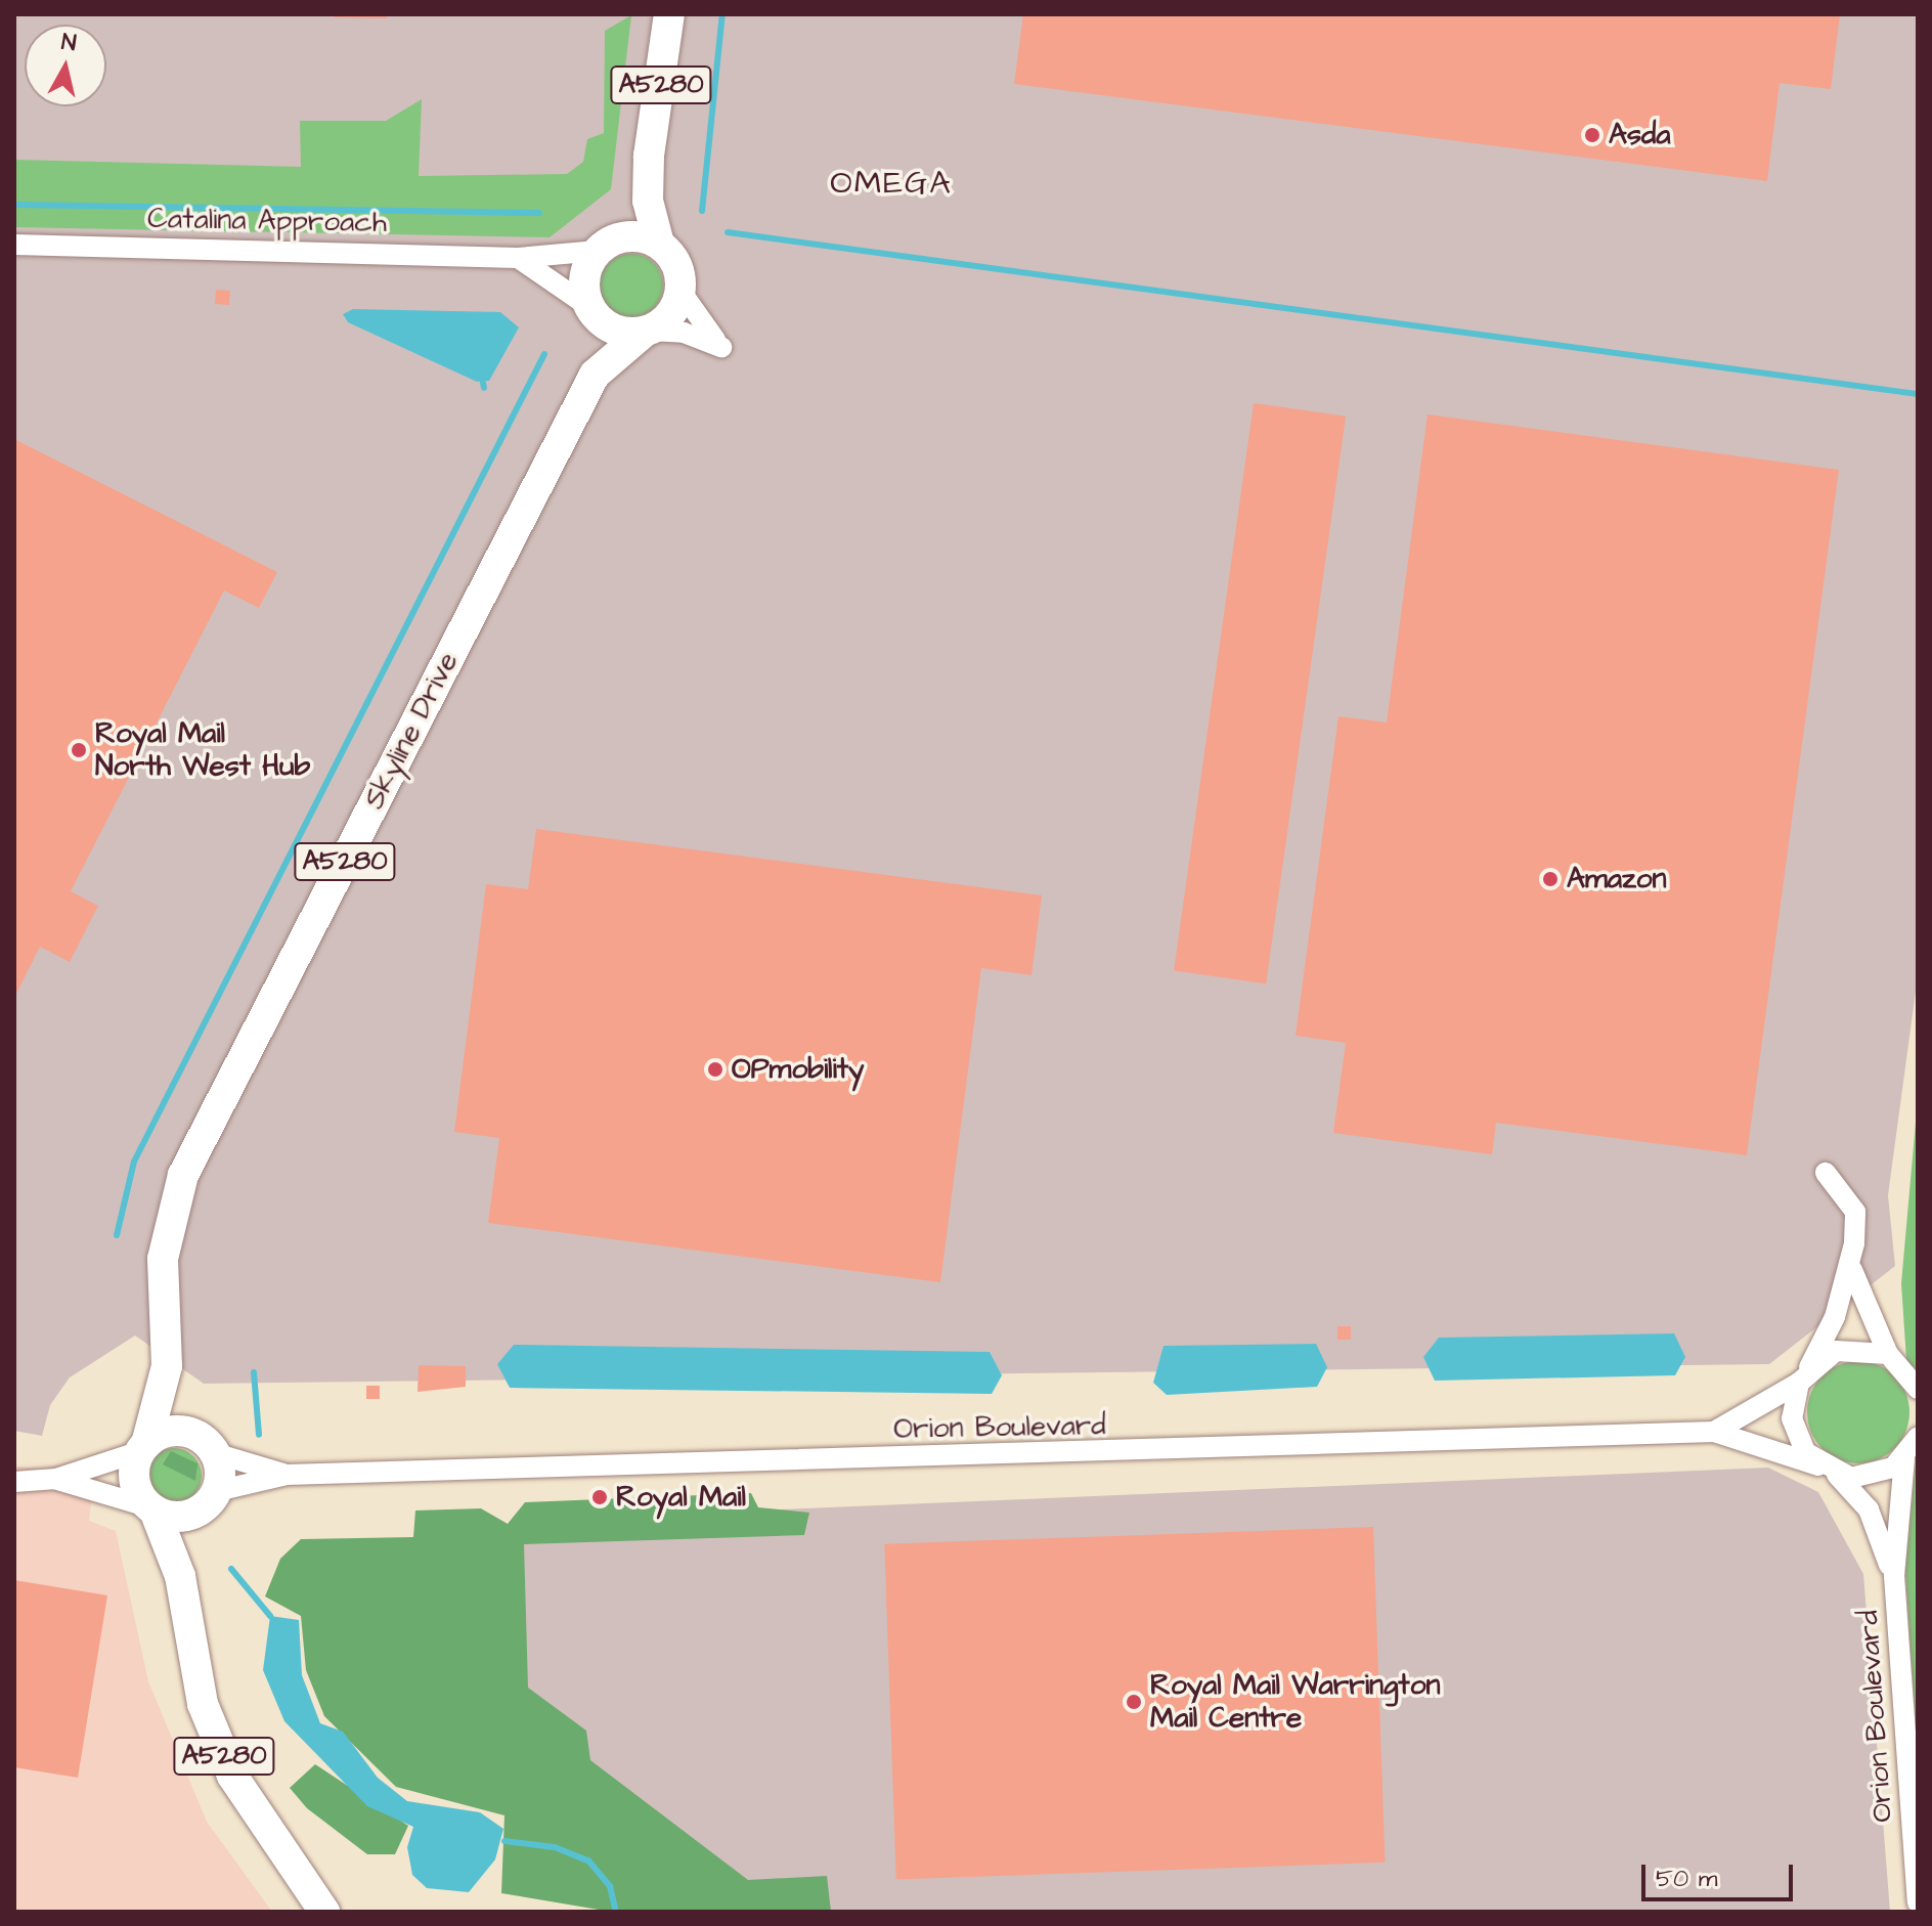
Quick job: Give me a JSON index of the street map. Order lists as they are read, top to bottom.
{
  "streets": {
    "main road": ["A5280", "Skyline Drive"],
    "street": ["Catalina Approach", "Orion Boulevard"]
  },
  "crossings": [
    ["A5280", "Catalina Approach"],
    ["A5280", "Skyline Drive"],
    ["A5280", "Orion Boulevard"],
    ["Catalina Approach", "Skyline Drive"],
    ["Skyline Drive", "Orion Boulevard"]
  ],
  "districts": ["OMEGA"],
  "places": [
    "Asda",
    "Royal Mail North West Hub",
    "Amazon",
    "OPmobility",
    "Royal Mail",
    "Royal Mail Warrington Mail Centre"
  ],
  "scale_bar": "50 m",
  "north": "top"
}
